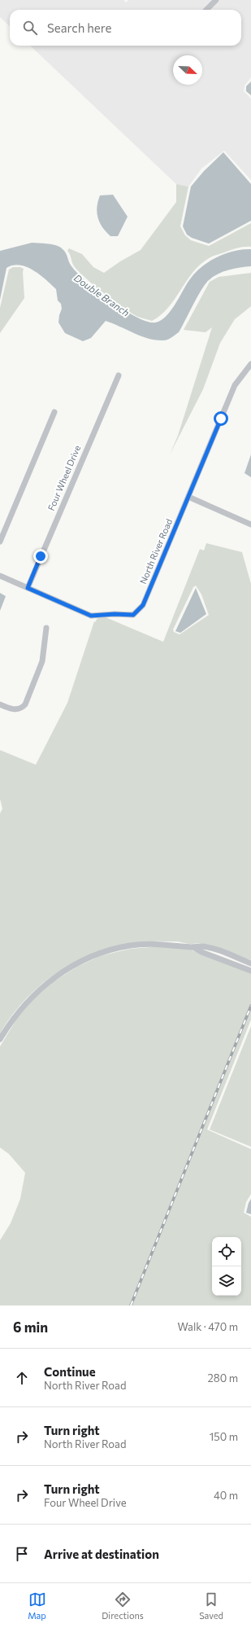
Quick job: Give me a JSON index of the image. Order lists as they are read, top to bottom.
{
  "streets": {
    "street": ["Four Wheel Drive", "North River Road"]
  },
  "crossings": [
    ["Four Wheel Drive", "North River Road"]
  ],
  "water": ["Double Branch"],
  "north": "bottom right",
  "page": {
    "search": "Search here",
    "heading": ["6 min", "Walk · 470 m"],
    "list": [
      ["Continue", "North River Road", "280 m"],
      ["Turn right", "North River Road", "150 m"],
      ["Turn right", "Four Wheel Drive", "40 m"],
      "Arrive at destination"
    ],
    "nav": ["Map", "Directions", "Saved"]
  }
}
